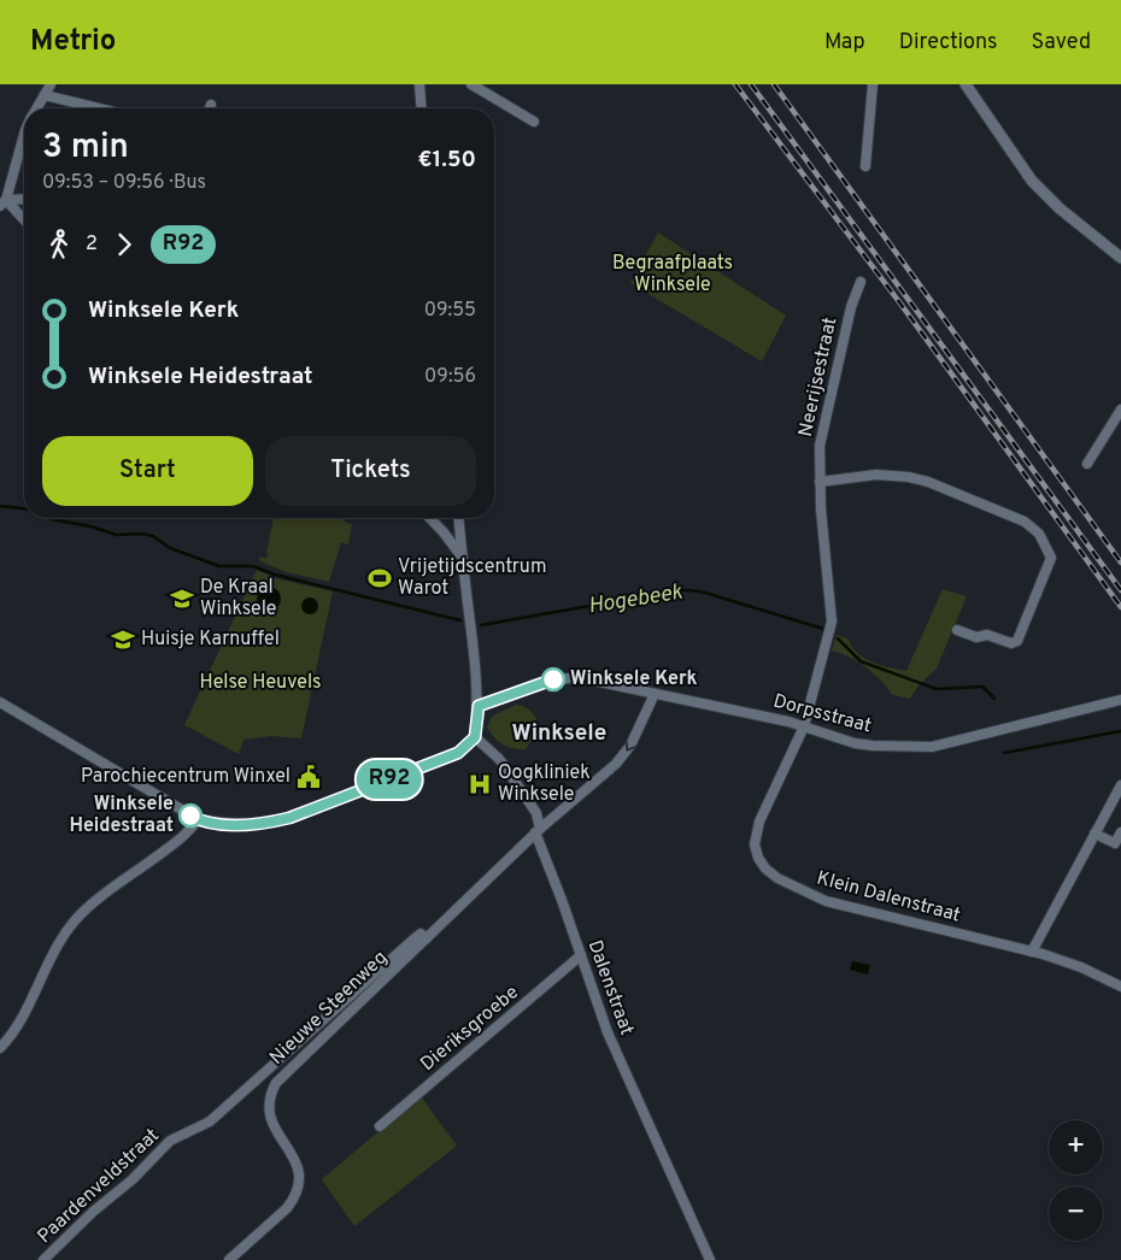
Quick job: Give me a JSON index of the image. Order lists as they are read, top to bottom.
{
  "streets": {
    "street": [
      "Neerijsestraat",
      "Dorpsstraat",
      "Klein Dalenstraat",
      "Dalenstraat",
      "Nieuwe Steenweg",
      "Dieriksgroebe",
      "Paardenveldstraat"
    ]
  },
  "crossings": [
    ["Neerijsestraat", "Dorpsstraat"],
    ["Neerijsestraat", "Klein Dalenstraat"],
    ["Dorpsstraat", "Klein Dalenstraat"],
    ["Dalenstraat", "Nieuwe Steenweg"],
    ["Dalenstraat", "Dieriksgroebe"],
    ["Nieuwe Steenweg", "Paardenveldstraat"]
  ],
  "districts": ["Winksele"],
  "water": ["Hogebeek"],
  "parks": ["Begraafplaats Winksele", "Helse Heuvels"],
  "places": {
    "sports": ["Vrijetijdscentrum Warot"],
    "school or university": ["De Kraal Winksele", "Huisje Karnuffel"],
    "other": ["Winksele Kerk", "Winksele Heidestraat"],
    "public building": ["Parochiecentrum Winxel"],
    "hospital": ["Oogkliniek Winksele"]
  },
  "lines": ["bus line R92"],
  "page": {
    "header": "Metrio",
    "nav": ["Map", "Directions", "Saved"],
    "on_map": "R92",
    "heading": ["3 min", "09:53 – 09:56 · Bus", "€1.50"],
    "legs": ["2", "R92"],
    "list": [
      {
        "name": "Winksele Kerk",
        "value": "09:55"
      },
      {
        "name": "Winksele Heidestraat",
        "value": "09:56"
      }
    ],
    "buttons": ["Start", "Tickets"],
    "map_buttons": ["+", "−"]
  }
}
